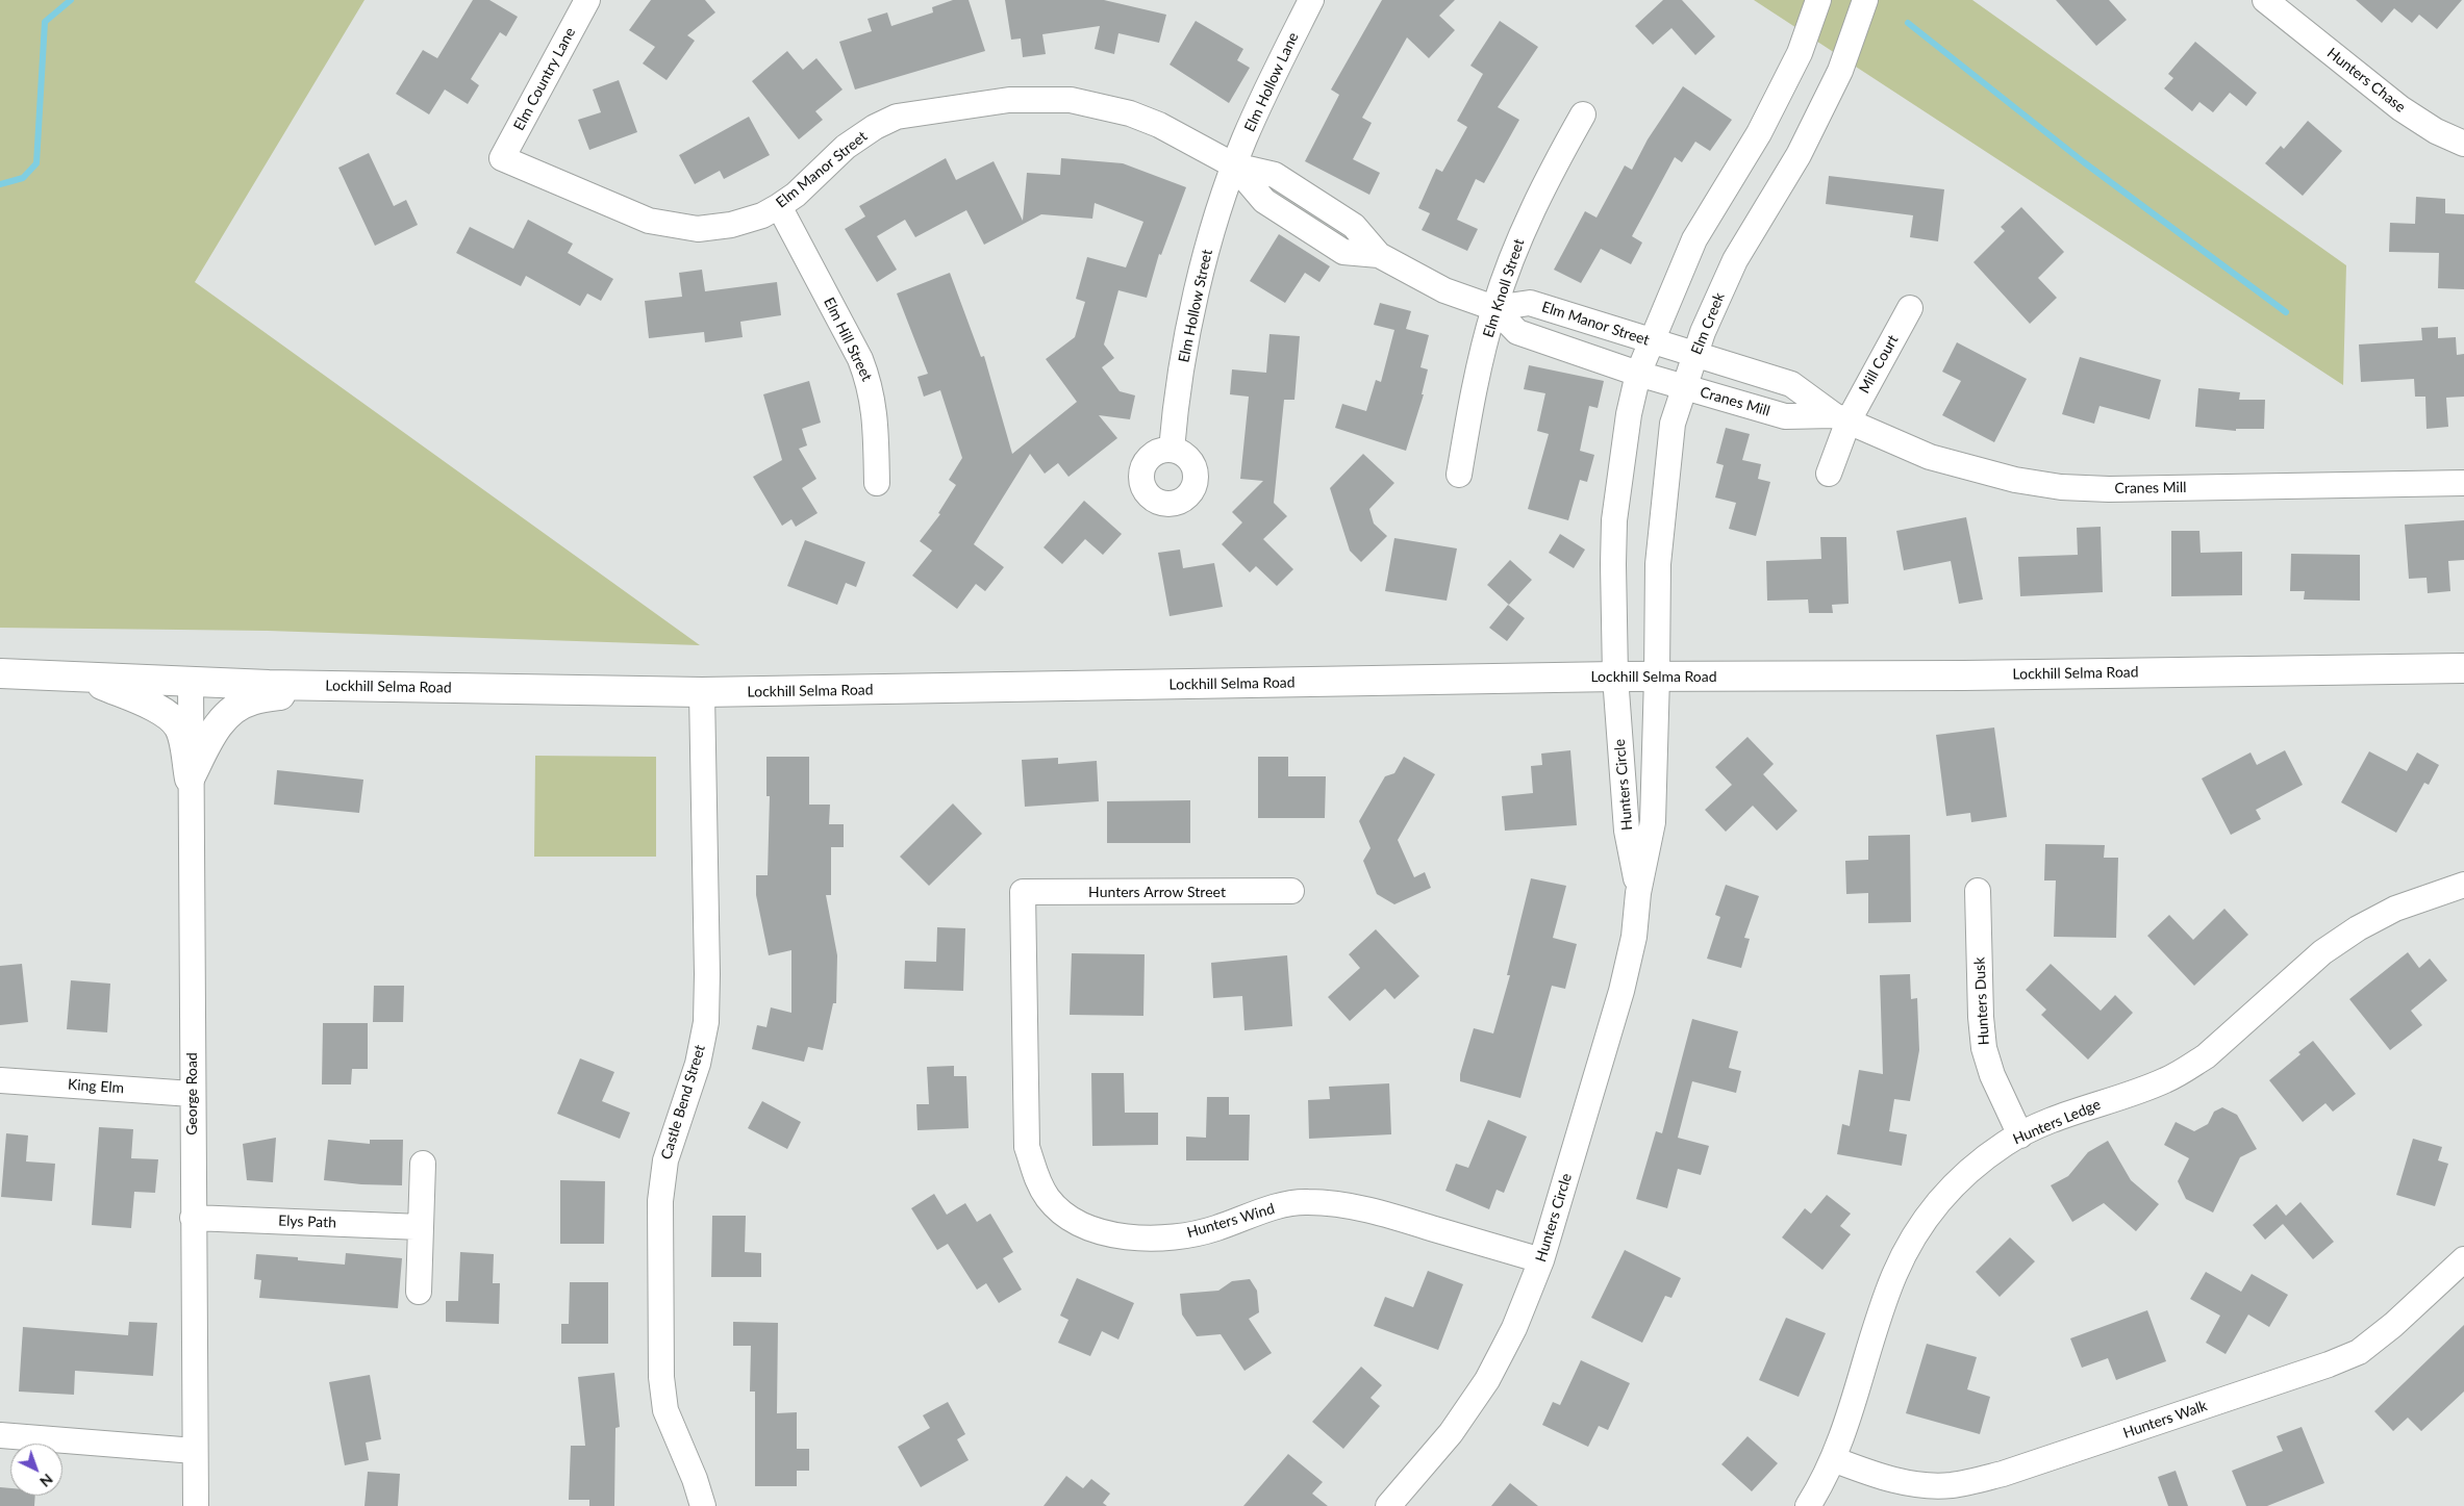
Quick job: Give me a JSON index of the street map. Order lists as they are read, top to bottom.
{
  "streets": {
    "main road": ["Lockhill Selma Road"],
    "street": [
      "Elm Country Lane",
      "Hunters Chase",
      "Elm Hollow Lane",
      "Elm Manor Street",
      "Elm Knoll Street",
      "Elm Hollow Street",
      "Elm Creek",
      "Elm Hill Street",
      "Mill Court",
      "Cranes Mill",
      "Hunters Circle",
      "Hunters Arrow Street",
      "Hunters Dusk",
      "King Elm",
      "George Road",
      "Castle Bend Street",
      "Hunters Ledge",
      "Hunters Wind",
      "Elys Path",
      "Hunters Walk"
    ]
  },
  "crossings": [
    ["Elm Country Lane", "Elm Manor Street"],
    ["Elm Hollow Lane", "Elm Manor Street"],
    ["Elm Hollow Lane", "Elm Hollow Street"],
    ["Elm Manor Street", "Elm Knoll Street"],
    ["Elm Manor Street", "Elm Hollow Street"],
    ["Elm Manor Street", "Elm Creek"],
    ["Elm Manor Street", "Elm Hill Street"],
    ["Elm Manor Street", "Cranes Mill"],
    ["Elm Creek", "Cranes Mill"],
    ["Elm Creek", "Lockhill Selma Road"],
    ["Elm Creek", "Hunters Circle"],
    ["Mill Court", "Cranes Mill"],
    ["Lockhill Selma Road", "Hunters Circle"],
    ["Lockhill Selma Road", "George Road"],
    ["Lockhill Selma Road", "Castle Bend Street"],
    ["Hunters Circle", "Hunters Wind"],
    ["Hunters Arrow Street", "Hunters Wind"],
    ["Hunters Dusk", "Hunters Ledge"],
    ["King Elm", "George Road"],
    ["George Road", "Elys Path"],
    ["Hunters Ledge", "Hunters Walk"]
  ],
  "north": "bottom right"
}
